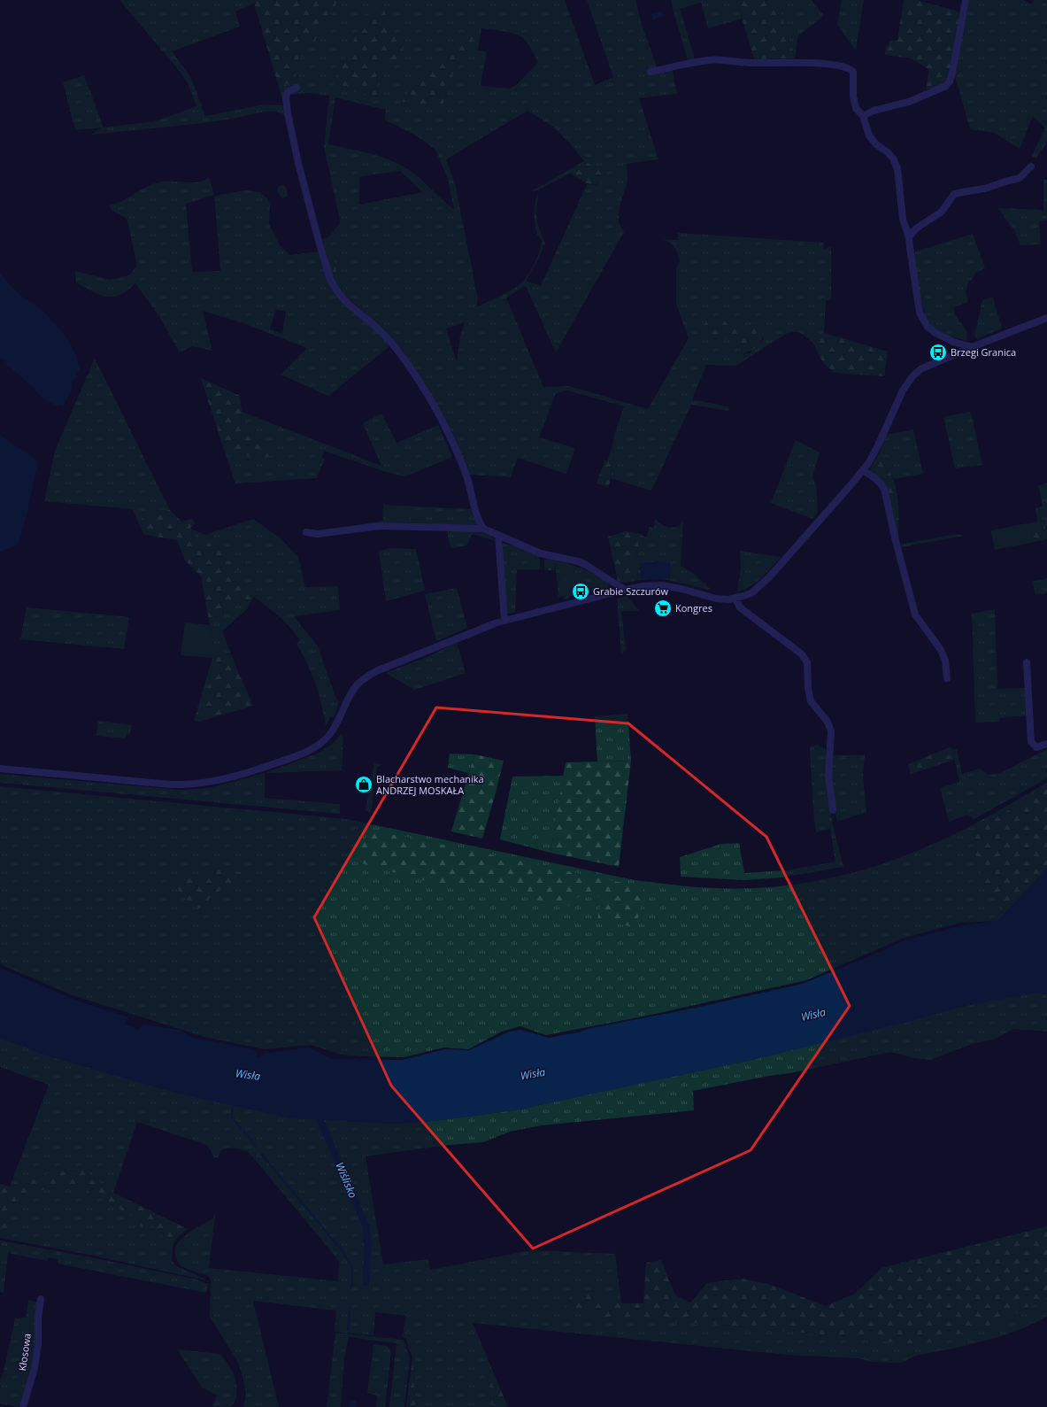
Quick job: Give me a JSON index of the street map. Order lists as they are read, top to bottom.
{
  "streets": {
    "street": ["Kłosowa"]
  },
  "water": ["Wisła", "Wiślisko"],
  "places": {
    "bus stop": ["Brzegi Granica", "Grabie Szczurów"],
    "supermarket": ["Kongres"],
    "shop": ["Blacharstwo mechanika ANDRZEJ MOSKAŁA"]
  }
}
